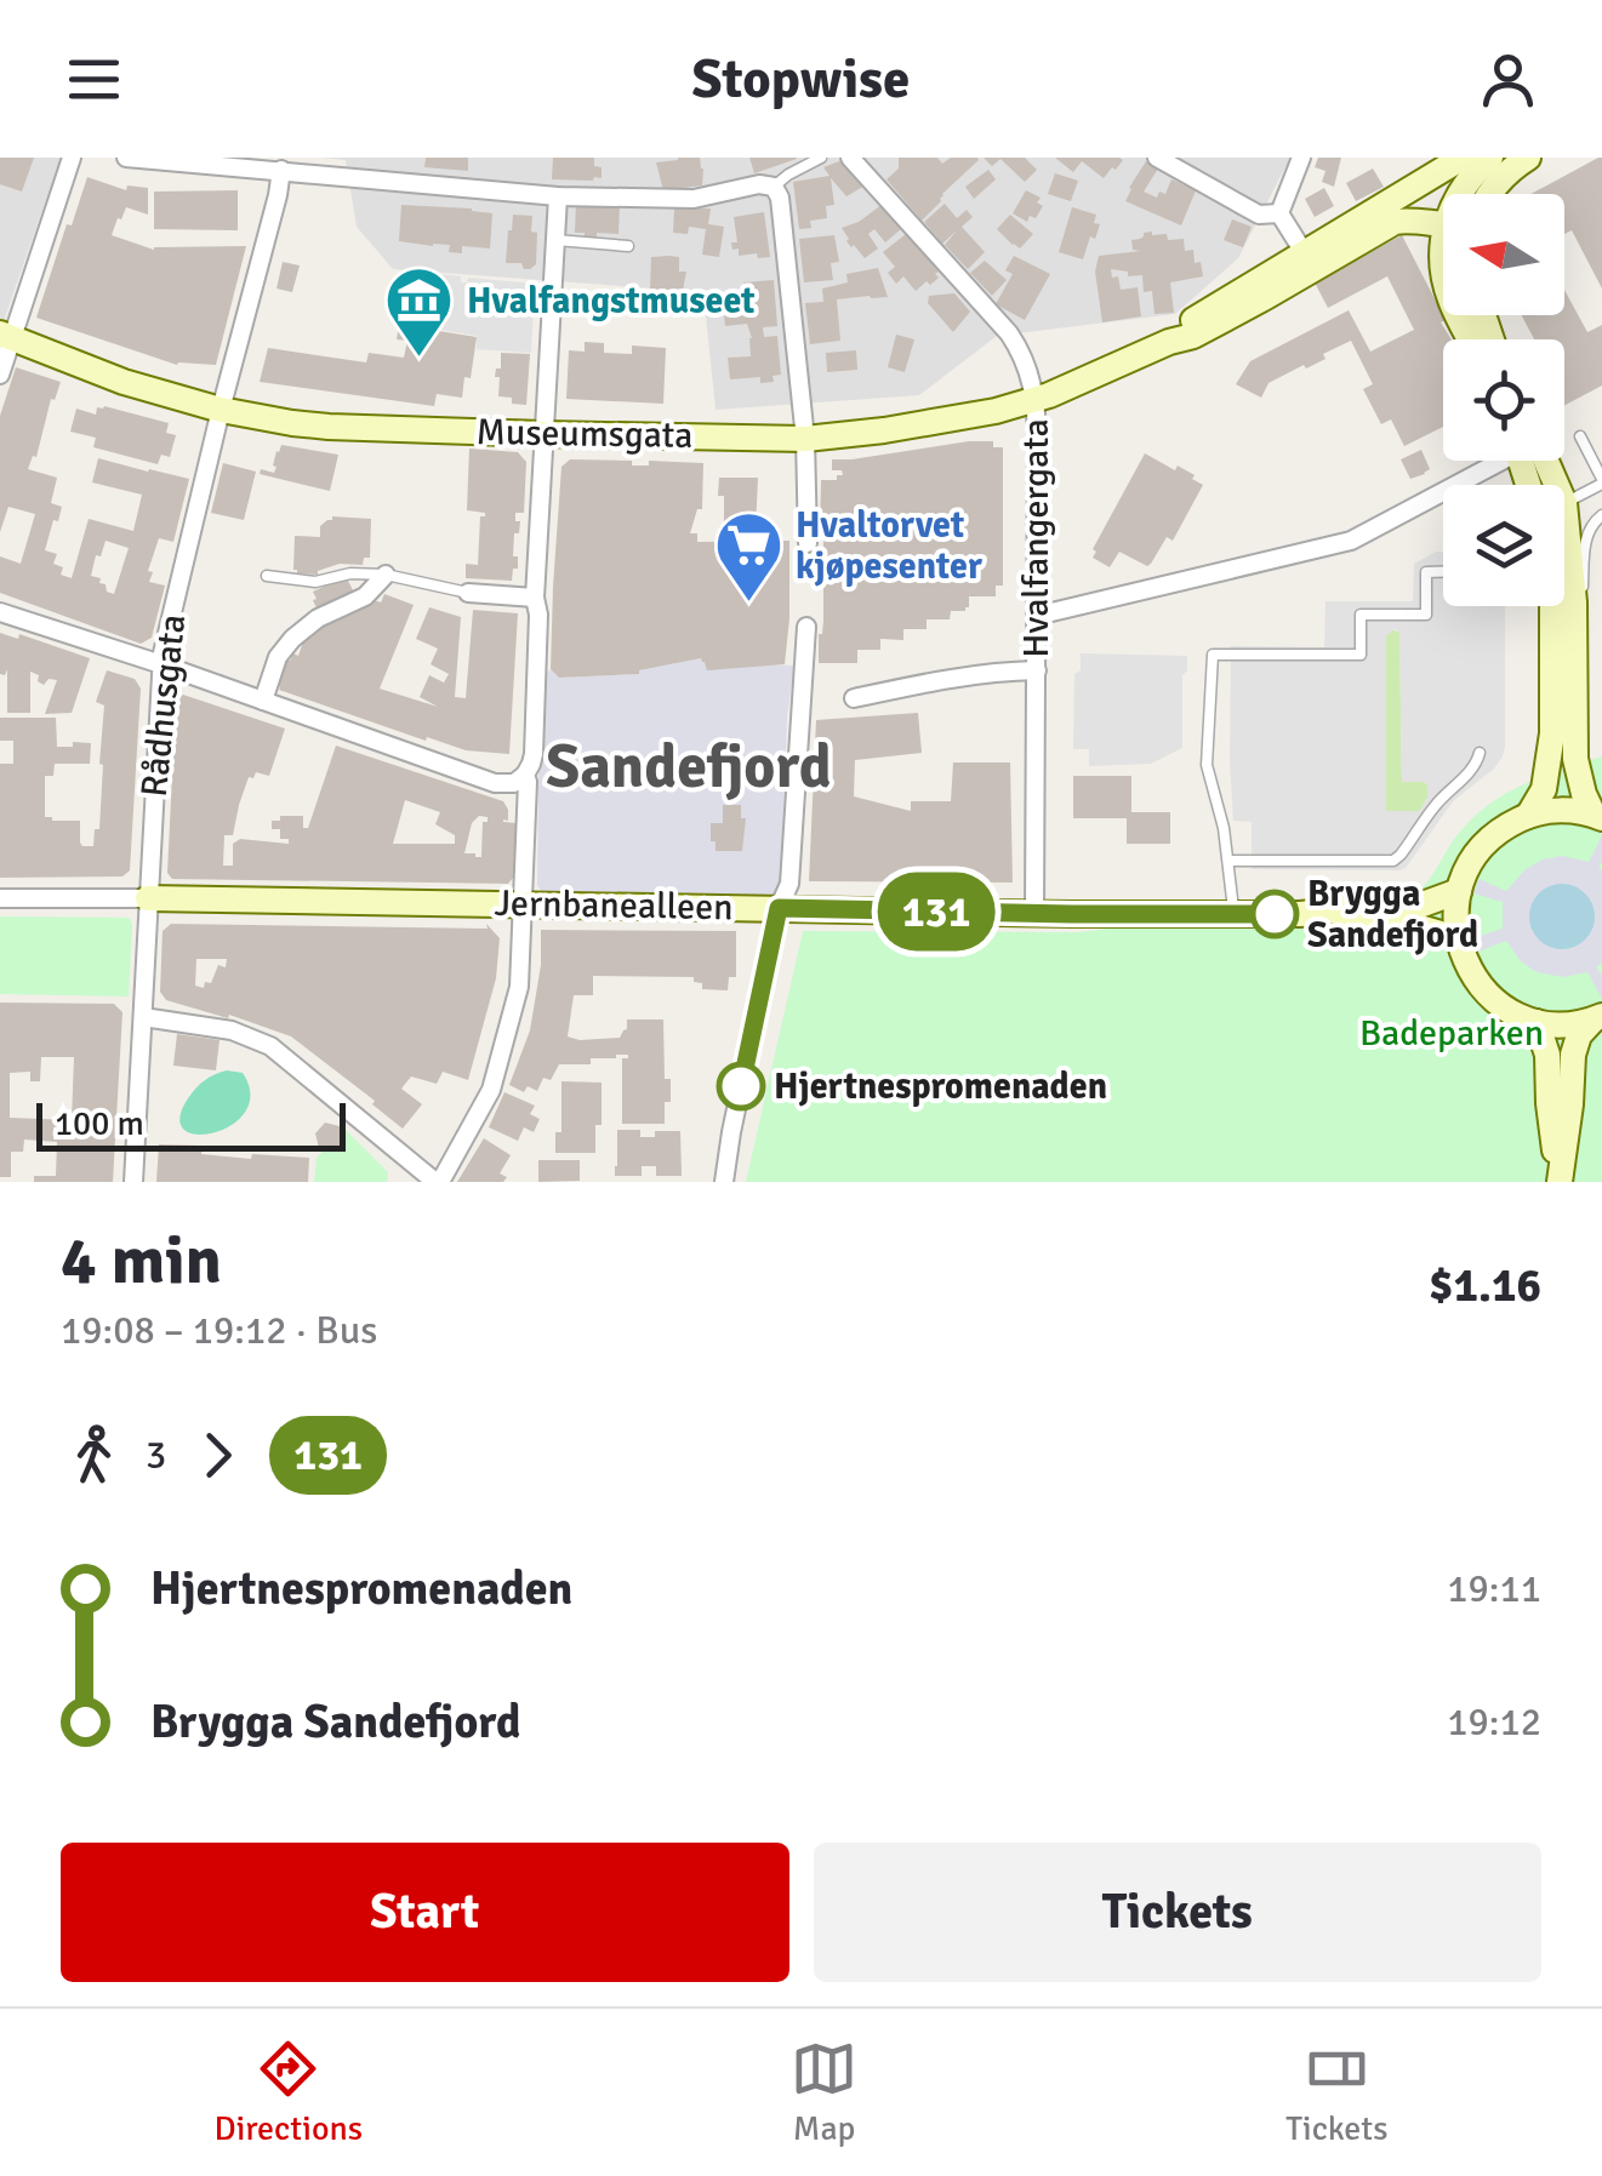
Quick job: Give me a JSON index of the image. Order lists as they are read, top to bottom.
{
  "streets": {
    "street": [
      "Museumsgata",
      "Hvalfangergata",
      "Rådhusgata",
      "Jernbanealleen"
    ]
  },
  "crossings": [
    ["Museumsgata", "Hvalfangergata"],
    ["Museumsgata", "Rådhusgata"],
    ["Hvalfangergata", "Jernbanealleen"],
    ["Rådhusgata", "Jernbanealleen"]
  ],
  "districts": ["Sandefjord"],
  "parks": ["Badeparken"],
  "places": {
    "museum": ["Hvalfangstmuseet"],
    "supermarket": ["Hvaltorvet kjøpesenter"],
    "other": ["Brygga Sandefjord", "Hjertnespromenaden"]
  },
  "lines": ["bus line 131"],
  "scale_bar": "100 m",
  "north": "left",
  "page": {
    "header": "Stopwise",
    "on_map": "131",
    "scale": "100 m",
    "heading": ["4 min", "19:08 – 19:12 · Bus", "$1.16"],
    "legs": ["3", "131"],
    "list": [
      {
        "name": "Hjertnespromenaden",
        "value": "19:11"
      },
      {
        "name": "Brygga Sandefjord",
        "value": "19:12"
      }
    ],
    "buttons": ["Start", "Tickets"],
    "tabs": ["Directions", "Map", "Tickets"]
  }
}
